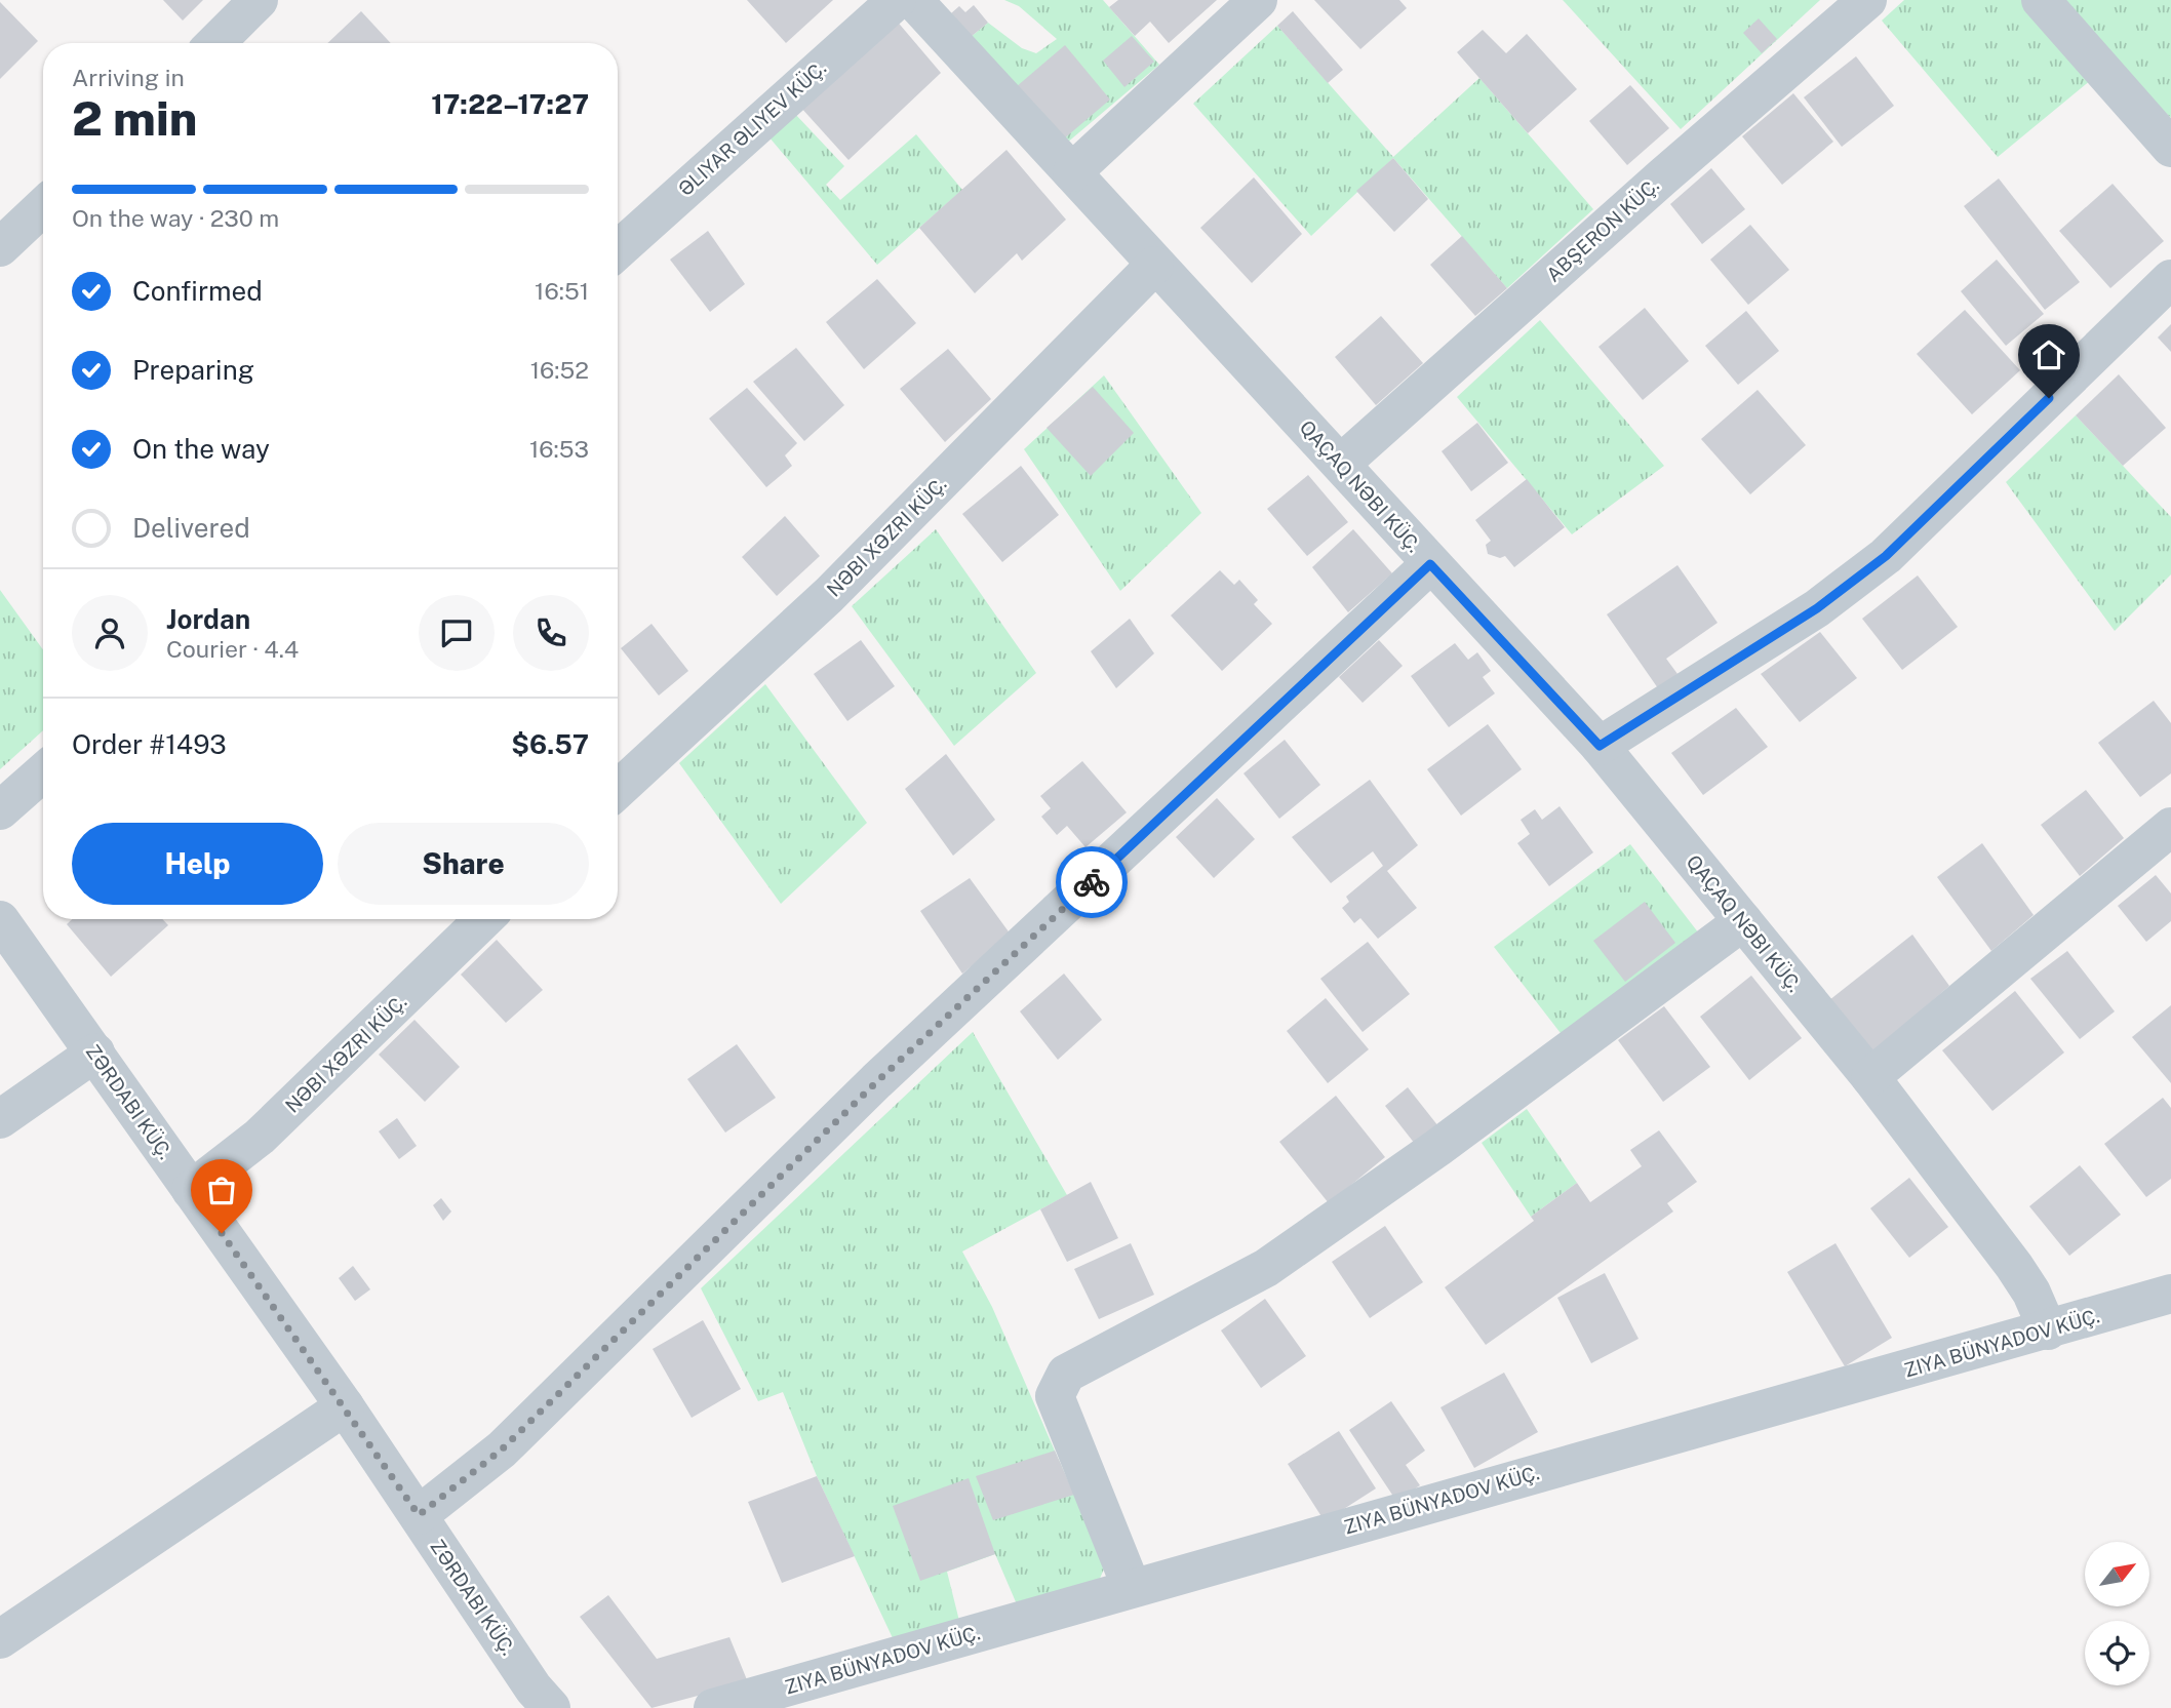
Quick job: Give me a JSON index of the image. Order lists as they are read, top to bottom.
{
  "streets": {
    "street": [
      "ƏLIYAR ƏLIYEV KÜÇ.",
      "ABŞERON KÜÇ.",
      "QAÇAQ NƏBI KÜÇ.",
      "NƏBI XƏZRI KÜÇ.",
      "ZƏRDABI KÜÇ.",
      "ZIYA BÜNYADOV KÜÇ."
    ]
  },
  "crossings": [
    ["ABŞERON KÜÇ.", "QAÇAQ NƏBI KÜÇ."],
    ["QAÇAQ NƏBI KÜÇ.", "NƏBI XƏZRI KÜÇ."],
    ["QAÇAQ NƏBI KÜÇ.", "ZIYA BÜNYADOV KÜÇ."],
    ["NƏBI XƏZRI KÜÇ.", "ZƏRDABI KÜÇ."]
  ],
  "north": "top right",
  "page": {
    "heading": ["2 min", "Arriving in", "17:22–17:27"],
    "panel": [
      "Jordan",
      "Courier · 4.4",
      "Order #1493",
      "$6.57"
    ],
    "bar": "On the way · 230 m",
    "list": [
      ["Confirmed", "16:51"],
      ["Preparing", "16:52"],
      ["On the way", "16:53"],
      "Delivered"
    ],
    "buttons": ["Help", "Share"]
  }
}
